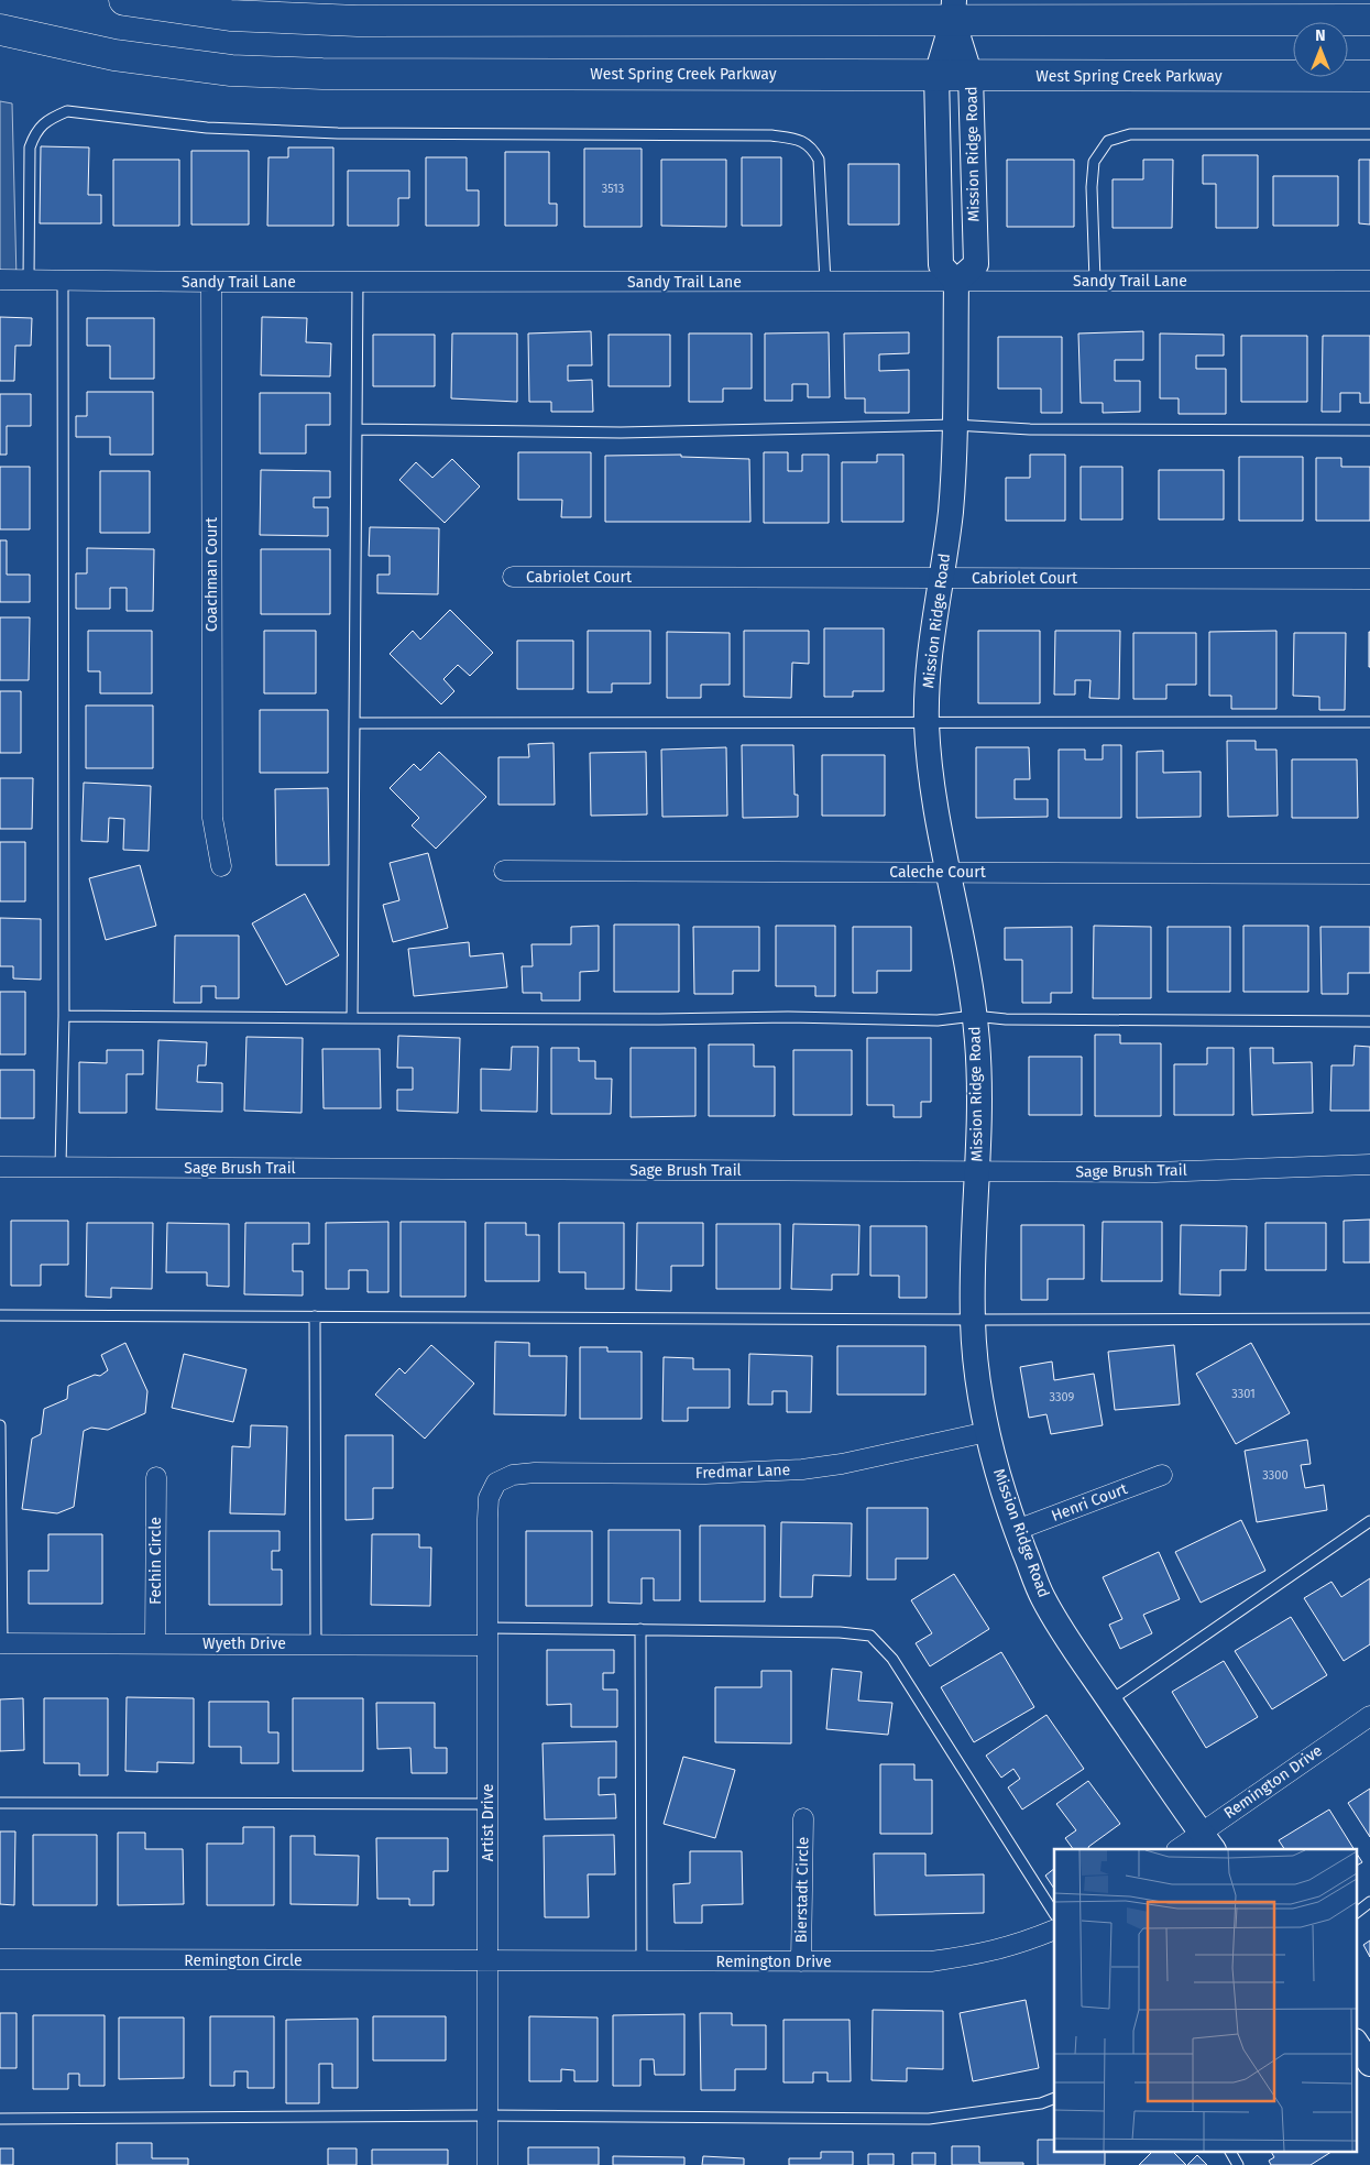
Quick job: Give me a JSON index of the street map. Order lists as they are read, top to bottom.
{
  "streets": {
    "main road": ["West Spring Creek Parkway"],
    "street": [
      "Mission Ridge Road",
      "Sandy Trail Lane",
      "Coachman Court",
      "Cabriolet Court",
      "Caleche Court",
      "Sage Brush Trail",
      "Fredmar Lane",
      "Henri Court",
      "Fechin Circle",
      "Wyeth Drive",
      "Remington Drive",
      "Artist Drive",
      "Bierstadt Circle",
      "Remington Circle"
    ]
  },
  "crossings": [
    ["West Spring Creek Parkway", "Mission Ridge Road"],
    ["Mission Ridge Road", "Sandy Trail Lane"],
    ["Mission Ridge Road", "Cabriolet Court"],
    ["Mission Ridge Road", "Caleche Court"],
    ["Mission Ridge Road", "Sage Brush Trail"],
    ["Mission Ridge Road", "Fredmar Lane"],
    ["Mission Ridge Road", "Henri Court"],
    ["Mission Ridge Road", "Remington Drive"],
    ["Sandy Trail Lane", "Coachman Court"],
    ["Fredmar Lane", "Artist Drive"],
    ["Fechin Circle", "Wyeth Drive"],
    ["Wyeth Drive", "Artist Drive"],
    ["Remington Drive", "Artist Drive"],
    ["Remington Drive", "Bierstadt Circle"],
    ["Remington Drive", "Remington Circle"],
    ["Artist Drive", "Remington Circle"]
  ],
  "house_numbers": [
    "3513",
    "3301",
    "3309",
    "3300"
  ],
  "north": "top"
}
